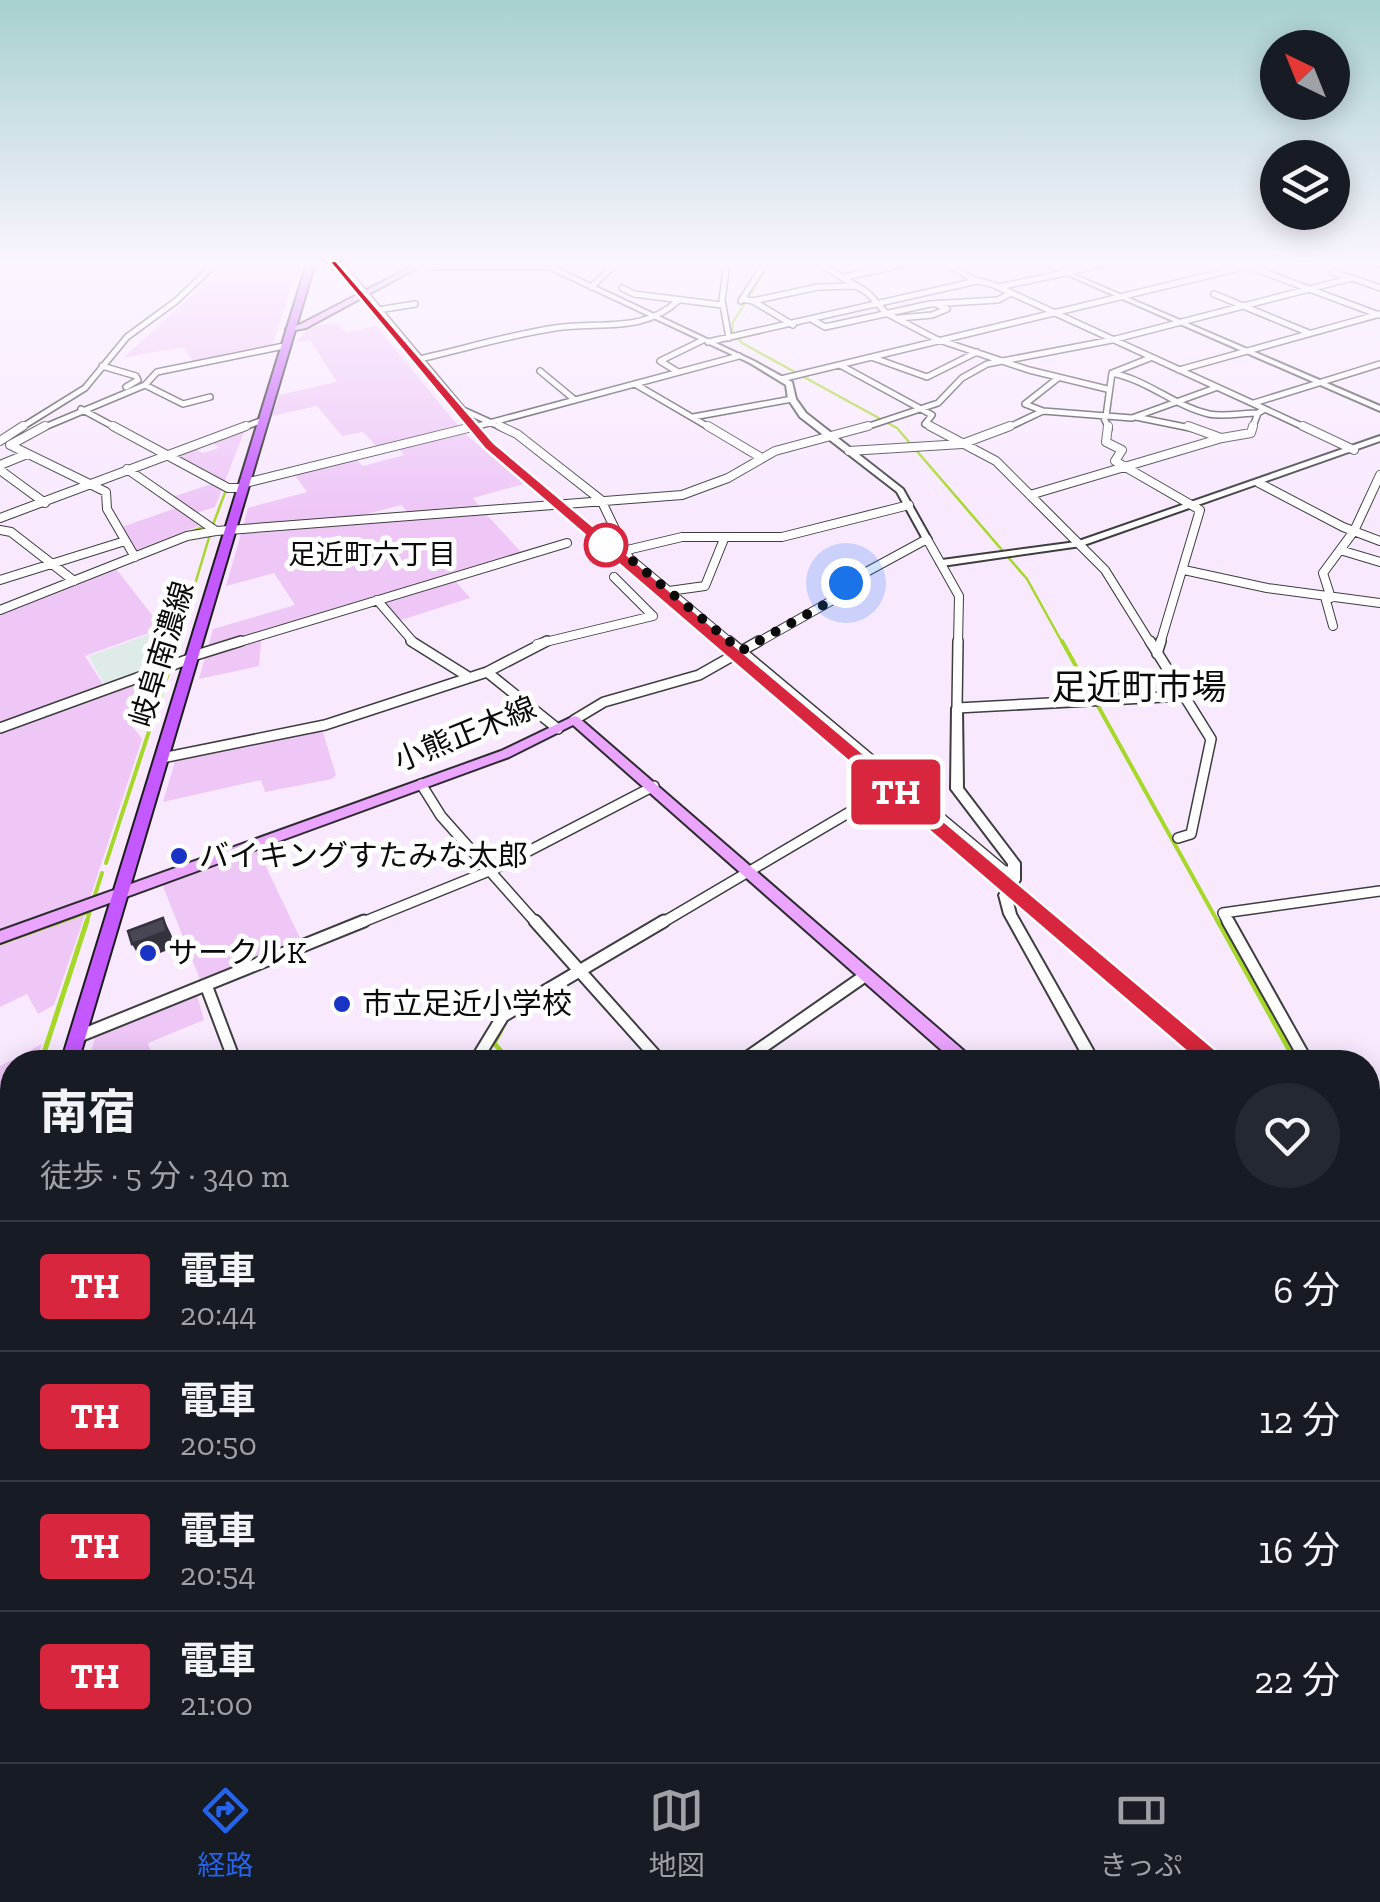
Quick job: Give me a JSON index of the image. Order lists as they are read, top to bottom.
{
  "streets": {
    "main road": ["岐阜南濃線", "小熊正木線"]
  },
  "crossings": [
    ["岐阜南濃線", "小熊正木線"]
  ],
  "districts": ["足近町六丁目", "足近町市場"],
  "places": ["バイキングすたみな太郎", "サークルK", "市立足近小学校"],
  "north": "top left",
  "page": {
    "on_map": "TH",
    "heading": ["南宿", "徒歩 · 5 分 · 340 m"],
    "list": [
      {
        "mark": "TH",
        "name": "電車",
        "note": "20:44",
        "value": "6 分"
      },
      {
        "mark": "TH",
        "name": "電車",
        "note": "20:50",
        "value": "12 分"
      },
      {
        "mark": "TH",
        "name": "電車",
        "note": "20:54",
        "value": "16 分"
      },
      {
        "mark": "TH",
        "name": "電車",
        "note": "21:00",
        "value": "22 分"
      }
    ],
    "tabs": ["経路", "地図", "きっぷ"]
  }
}
